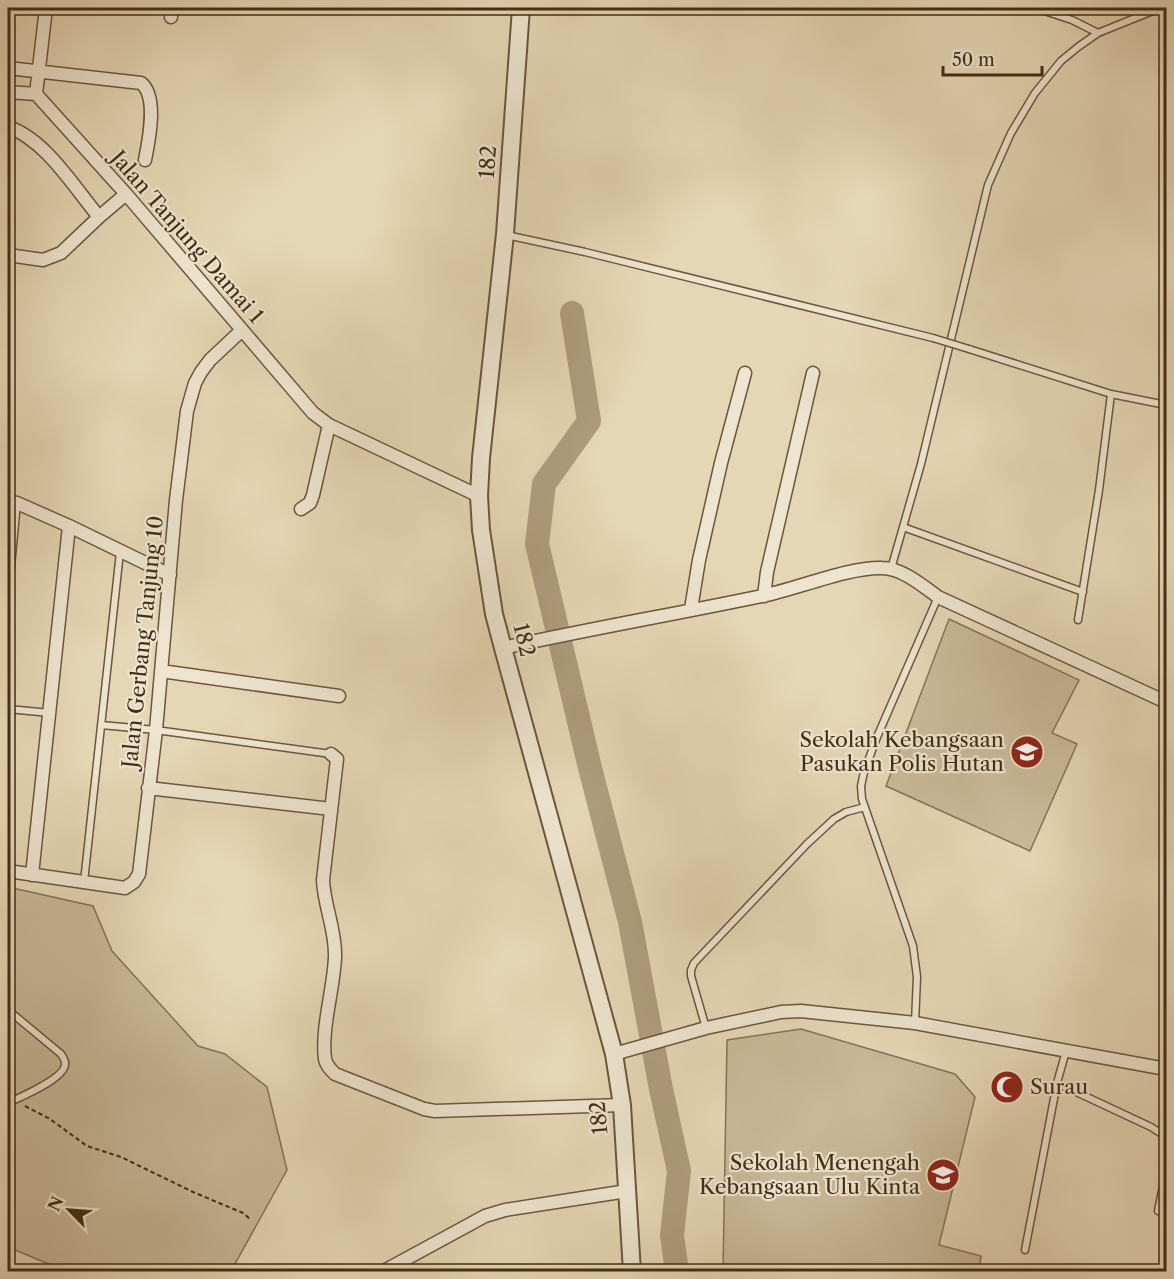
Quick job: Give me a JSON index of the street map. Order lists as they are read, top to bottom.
{
  "streets": {
    "street": ["182", "Jalan Tanjung Damai 1", "Jalan Gerbang Tanjung 10"]
  },
  "crossings": [
    ["182", "Jalan Tanjung Damai 1"],
    ["Jalan Tanjung Damai 1", "Jalan Gerbang Tanjung 10"]
  ],
  "places": {
    "school or university": ["Sekolah Kebangsaan Pasukan Polis Hutan", "Sekolah Menengah Kebangsaan Ulu Kinta"],
    "mosque": ["Surau"]
  },
  "scale_bar": "50 m",
  "north": "top left"
}
